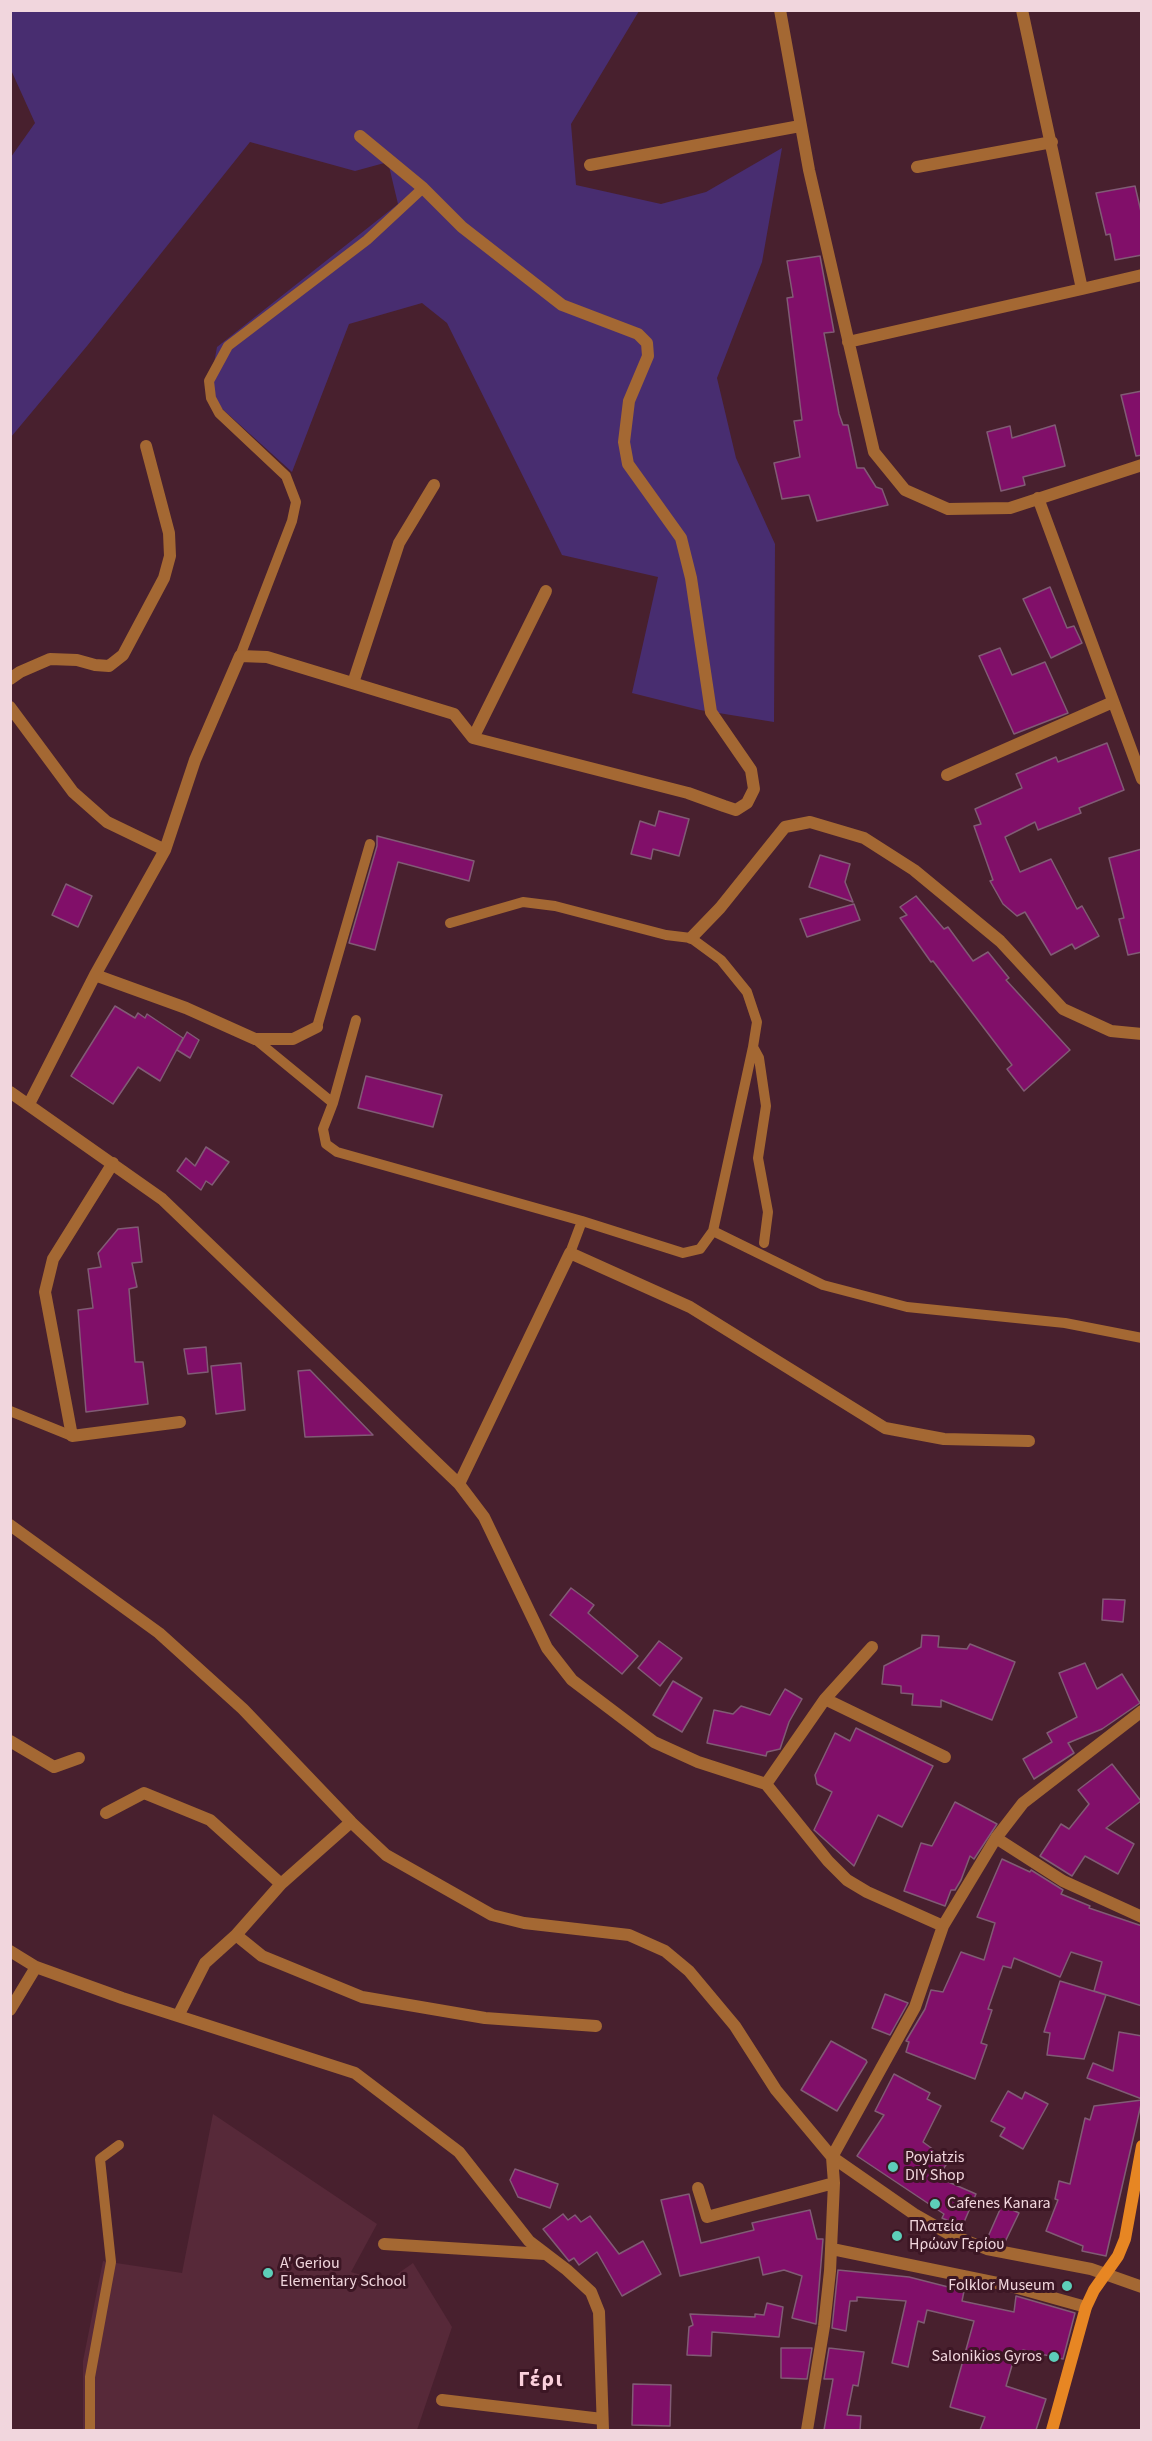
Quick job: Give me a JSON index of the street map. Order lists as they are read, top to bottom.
{
  "districts": ["Γέρι"],
  "places": [
    "Poyiatzis DIY Shop",
    "Cafenes Kanara",
    "Πλατεία Ηρώων Γερίου",
    "A' Geriou Elementary School",
    "Folklor Museum",
    "Salonikios Gyros"
  ]
}
